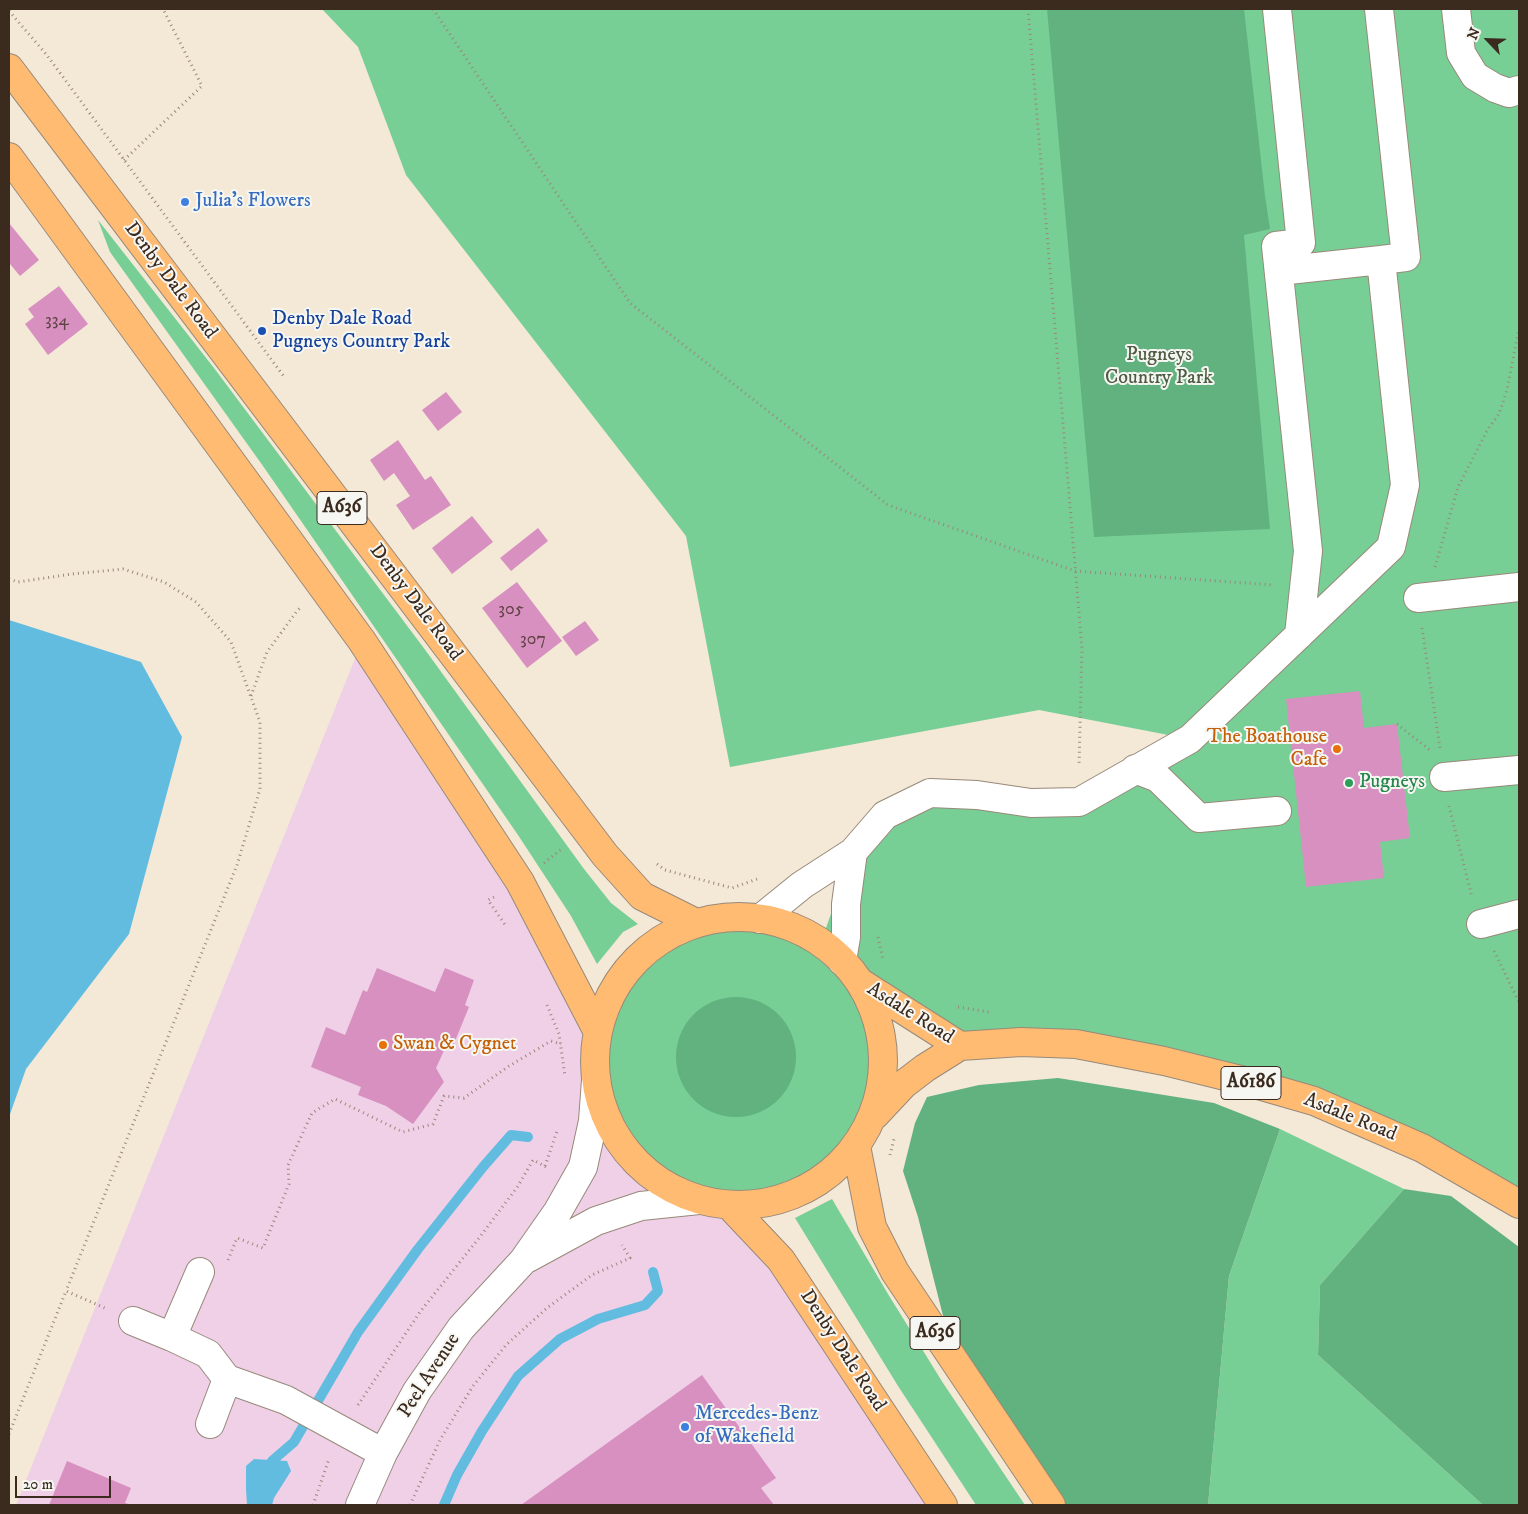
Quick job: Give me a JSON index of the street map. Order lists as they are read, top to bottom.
{
  "streets": {
    "main road": [
      "Denby Dale Road",
      "A636",
      "Asdale Road",
      "A6186"
    ],
    "street": ["Peel Avenue"]
  },
  "parks": ["Pugneys Country Park"],
  "places": [
    "Julia's Flowers",
    "Denby Dale Road Pugneys Country Park",
    "The Boathouse Cafe",
    "Pugneys",
    "Swan & Cygnet",
    "Mercedes-Benz of Wakefield"
  ],
  "house_numbers": ["334", "305", "307"],
  "scale_bar": "20 m",
  "north": "top left"
}
